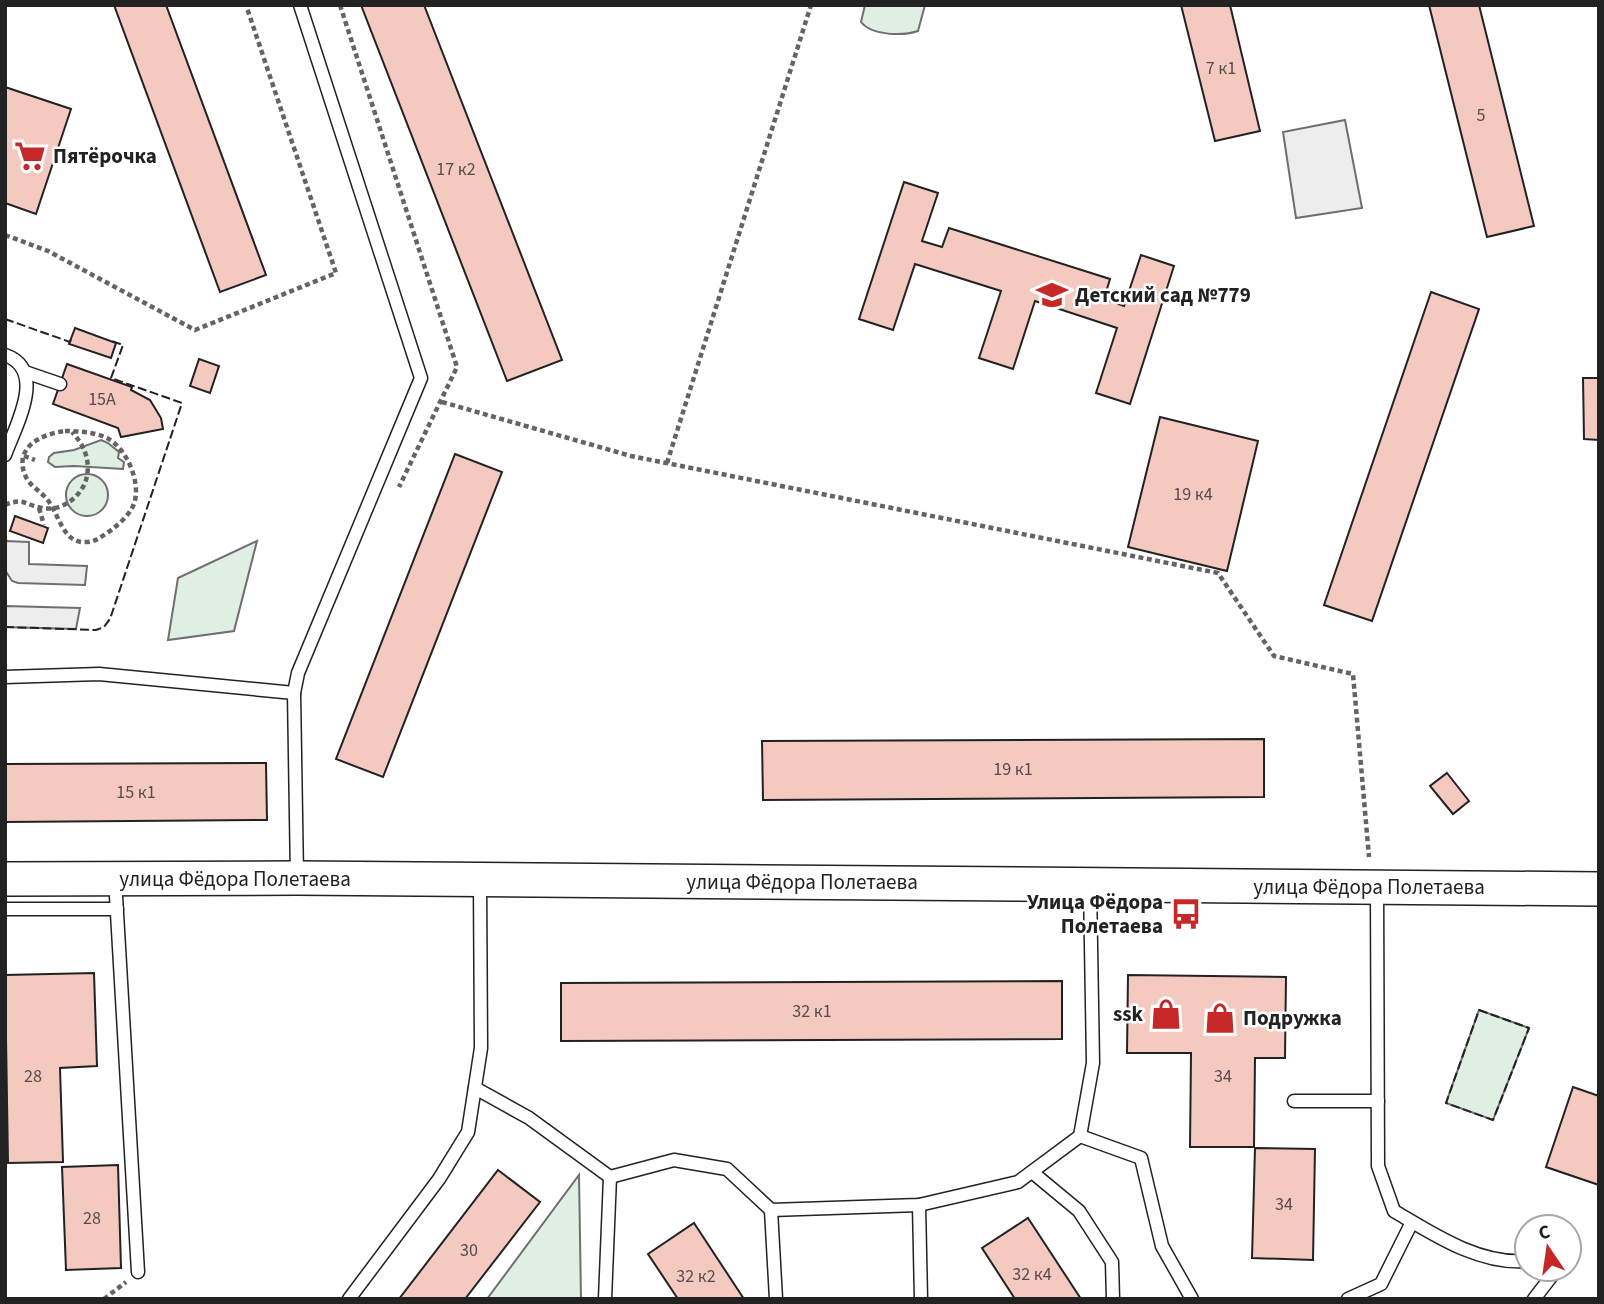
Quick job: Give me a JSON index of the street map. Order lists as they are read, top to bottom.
{
  "streets": {
    "main road": ["улица Фёдора Полетаева"]
  },
  "places": {
    "supermarket": ["Пятёрочка"],
    "school or university": ["Детский сад №779"],
    "bus stop": ["Улица Фёдора Полетаева"],
    "shop": ["ssk", "Подружка"]
  },
  "house_numbers": [
    "7 к1",
    "5",
    "17 к2",
    "15А",
    "19 к4",
    "19 к1",
    "15 к1",
    "32 к1",
    "28",
    "34",
    "34",
    "28",
    "30",
    "32 к4",
    "32 к2"
  ],
  "north": "top"
}
